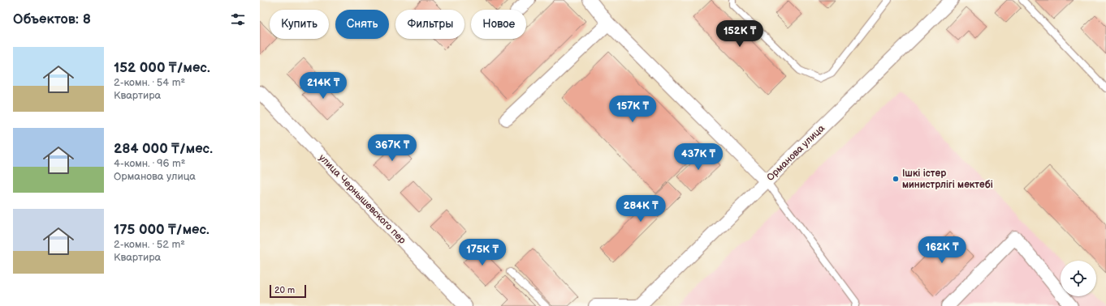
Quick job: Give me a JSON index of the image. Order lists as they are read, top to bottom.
{
  "streets": {
    "street": ["Орманова улица", "улица Чернышевского пер"]
  },
  "places": ["Ішкі істер министрлігі мектебі"],
  "scale_bar": "20 m",
  "page": {
    "heading": "Объектов: 8",
    "chip": [
      "Купить",
      "Снять",
      "Фильтры",
      "Новое"
    ],
    "price": [
      "152K ₸",
      "214K ₸",
      "157K ₸",
      "367K ₸",
      "437K ₸",
      "284K ₸",
      "162K ₸",
      "175K ₸"
    ],
    "list": [
      {
        "name": "152 000 ₸/мес.",
        "note": "2-комн. · 54 m² · Квартира"
      },
      {
        "name": "284 000 ₸/мес.",
        "note": "4-комн. · 96 m² · Орманова улица"
      },
      {
        "name": "175 000 ₸/мес.",
        "note": "2-комн. · 52 m² · Квартира"
      }
    ],
    "scale": "20 m"
  }
}
